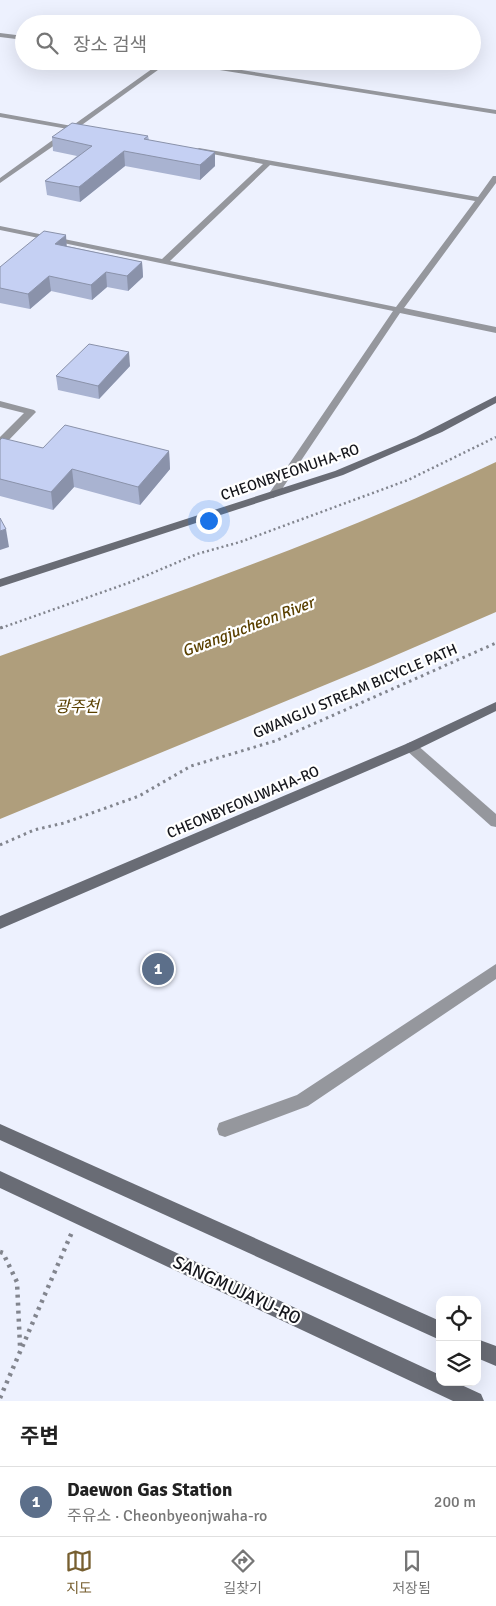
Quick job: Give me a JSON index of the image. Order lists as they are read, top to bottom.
{
  "streets": {
    "street": ["CHEONBYEONUHA-RO", "CHEONBYEONJWAHA-RO", "SANGMUJAYU-RO"],
    "path": ["GWANGJU STREAM BICYCLE PATH"]
  },
  "water": ["Gwangjucheon River", "광주천"],
  "page": {
    "search": "장소 검색",
    "pins": "1",
    "heading": "주변",
    "list": [
      {
        "mark": "1",
        "name": "Daewon Gas Station",
        "note": "주유소 · Cheonbyeonjwaha-ro",
        "value": "200 m"
      }
    ],
    "nav": ["지도", "길찾기", "저장됨"]
  }
}
